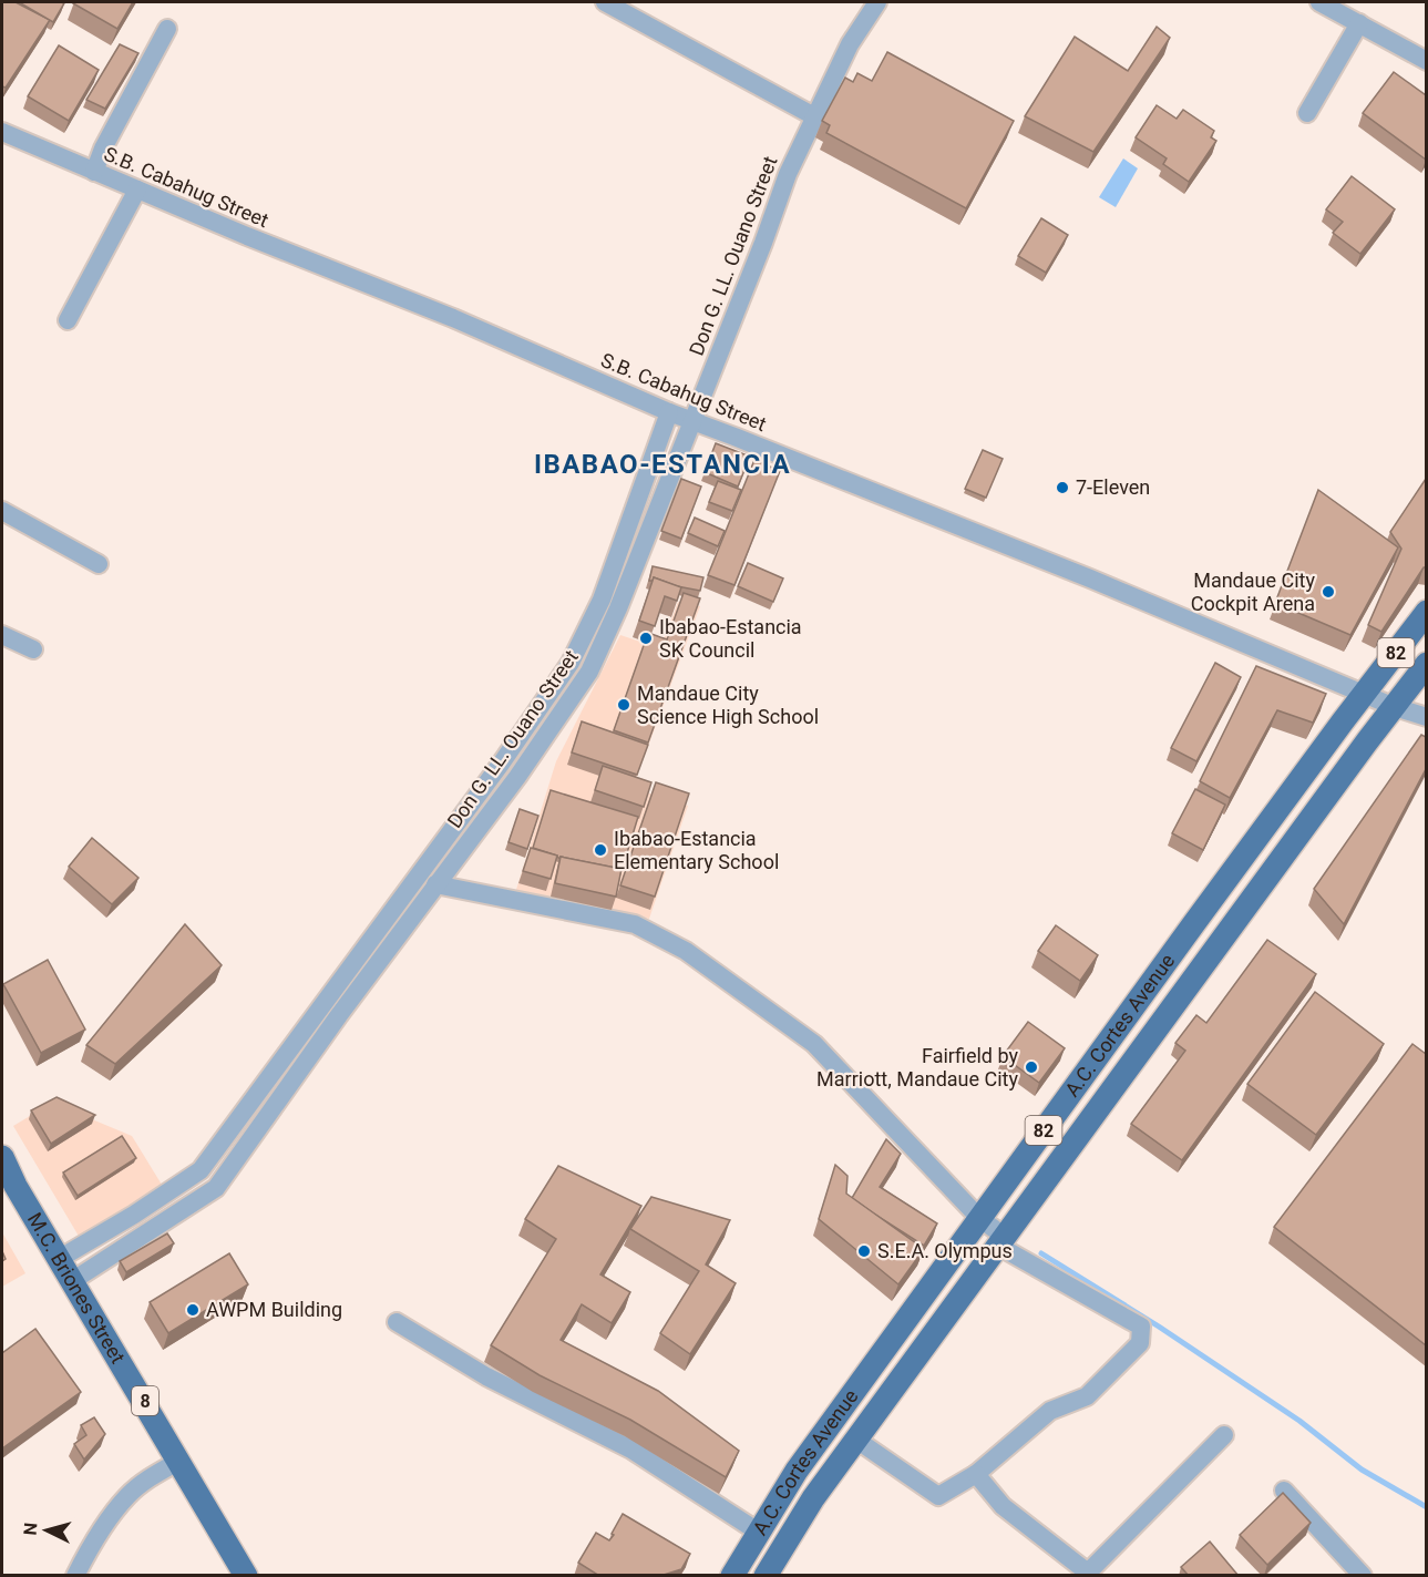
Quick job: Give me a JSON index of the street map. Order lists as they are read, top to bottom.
{
  "streets": {
    "main road": [
      "82",
      "A.C. Cortes Avenue",
      "M.C. Briones Street",
      "8"
    ],
    "street": ["S.B. Cabahug Street", "Don G. LL. Ouano Street"]
  },
  "crossings": [
    ["S.B. Cabahug Street", "Don G. LL. Ouano Street"],
    ["S.B. Cabahug Street", "A.C. Cortes Avenue"],
    ["Don G. LL. Ouano Street", "M.C. Briones Street"]
  ],
  "districts": ["IBABAO-ESTANCIA"],
  "places": [
    "7-Eleven",
    "Mandaue City Cockpit Arena",
    "Ibabao-Estancia SK Council",
    "Mandaue City Science High School",
    "Ibabao-Estancia Elementary School",
    "Fairfield by Marriott, Mandaue City",
    "S.E.A. Olympus",
    "AWPM Building"
  ],
  "north": "left"
}
